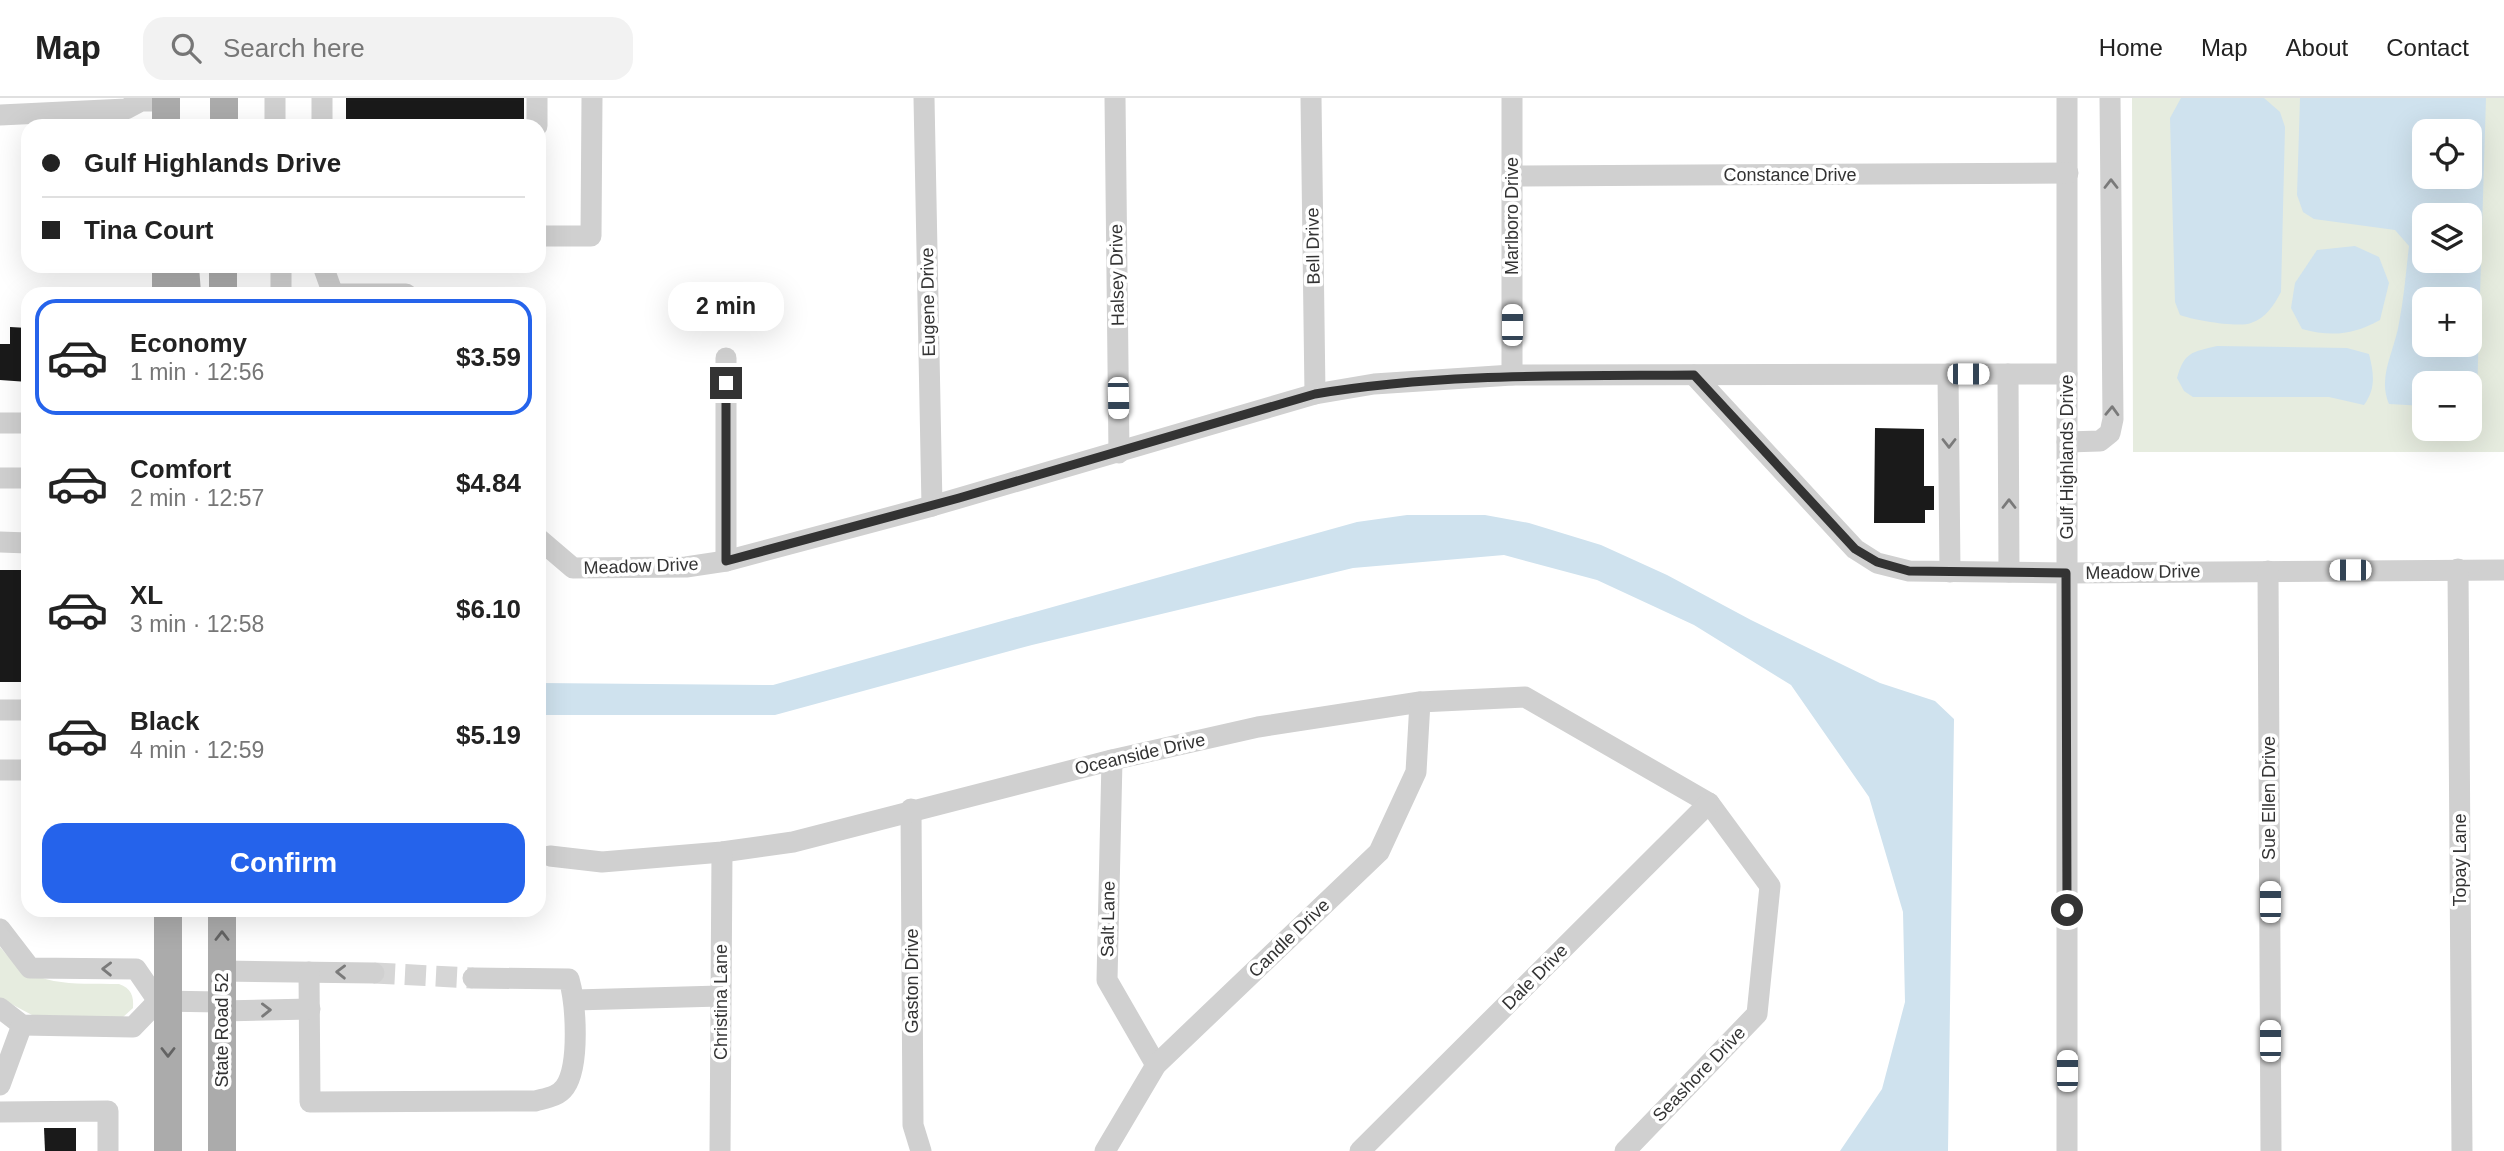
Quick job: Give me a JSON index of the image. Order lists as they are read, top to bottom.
{
  "streets": {
    "main road": ["State Road 52"],
    "street": [
      "Constance Drive",
      "Marlboro Drive",
      "Bell Drive",
      "Halsey Drive",
      "Eugene Drive",
      "Gulf Highlands Drive",
      "Meadow Drive",
      "Oceanside Drive",
      "Sue Ellen Drive",
      "Topay Lane",
      "Salt Lane",
      "Candle Drive",
      "Dale Drive",
      "Gaston Drive",
      "Christina Lane",
      "Seashore Drive"
    ]
  },
  "crossings": [
    ["Constance Drive", "Marlboro Drive"],
    ["Constance Drive", "Gulf Highlands Drive"],
    ["Marlboro Drive", "Meadow Drive"],
    ["Bell Drive", "Meadow Drive"],
    ["Halsey Drive", "Meadow Drive"],
    ["Eugene Drive", "Meadow Drive"],
    ["Gulf Highlands Drive", "Meadow Drive"],
    ["Meadow Drive", "Sue Ellen Drive"],
    ["Meadow Drive", "Topay Lane"],
    ["Oceanside Drive", "Salt Lane"],
    ["Oceanside Drive", "Candle Drive"],
    ["Oceanside Drive", "Dale Drive"],
    ["Oceanside Drive", "Gaston Drive"],
    ["Oceanside Drive", "Christina Lane"],
    ["Oceanside Drive", "Seashore Drive"],
    ["Salt Lane", "Candle Drive"],
    ["Dale Drive", "Seashore Drive"]
  ],
  "page": {
    "header": "Map",
    "search": "Search here",
    "nav": [
      "Home",
      "Map",
      "About",
      "Contact"
    ],
    "map_buttons": ["+", "−"],
    "banner": ["Gulf Highlands Drive", "Tina Court"],
    "bubble": "2 min",
    "list": [
      {
        "name": "Economy",
        "note": "1 min · 12:56",
        "value": "$3.59"
      },
      {
        "name": "Comfort",
        "note": "2 min · 12:57",
        "value": "$4.84"
      },
      {
        "name": "XL",
        "note": "3 min · 12:58",
        "value": "$6.10"
      },
      {
        "name": "Black",
        "note": "4 min · 12:59",
        "value": "$5.19"
      }
    ],
    "buttons": "Confirm"
  }
}
